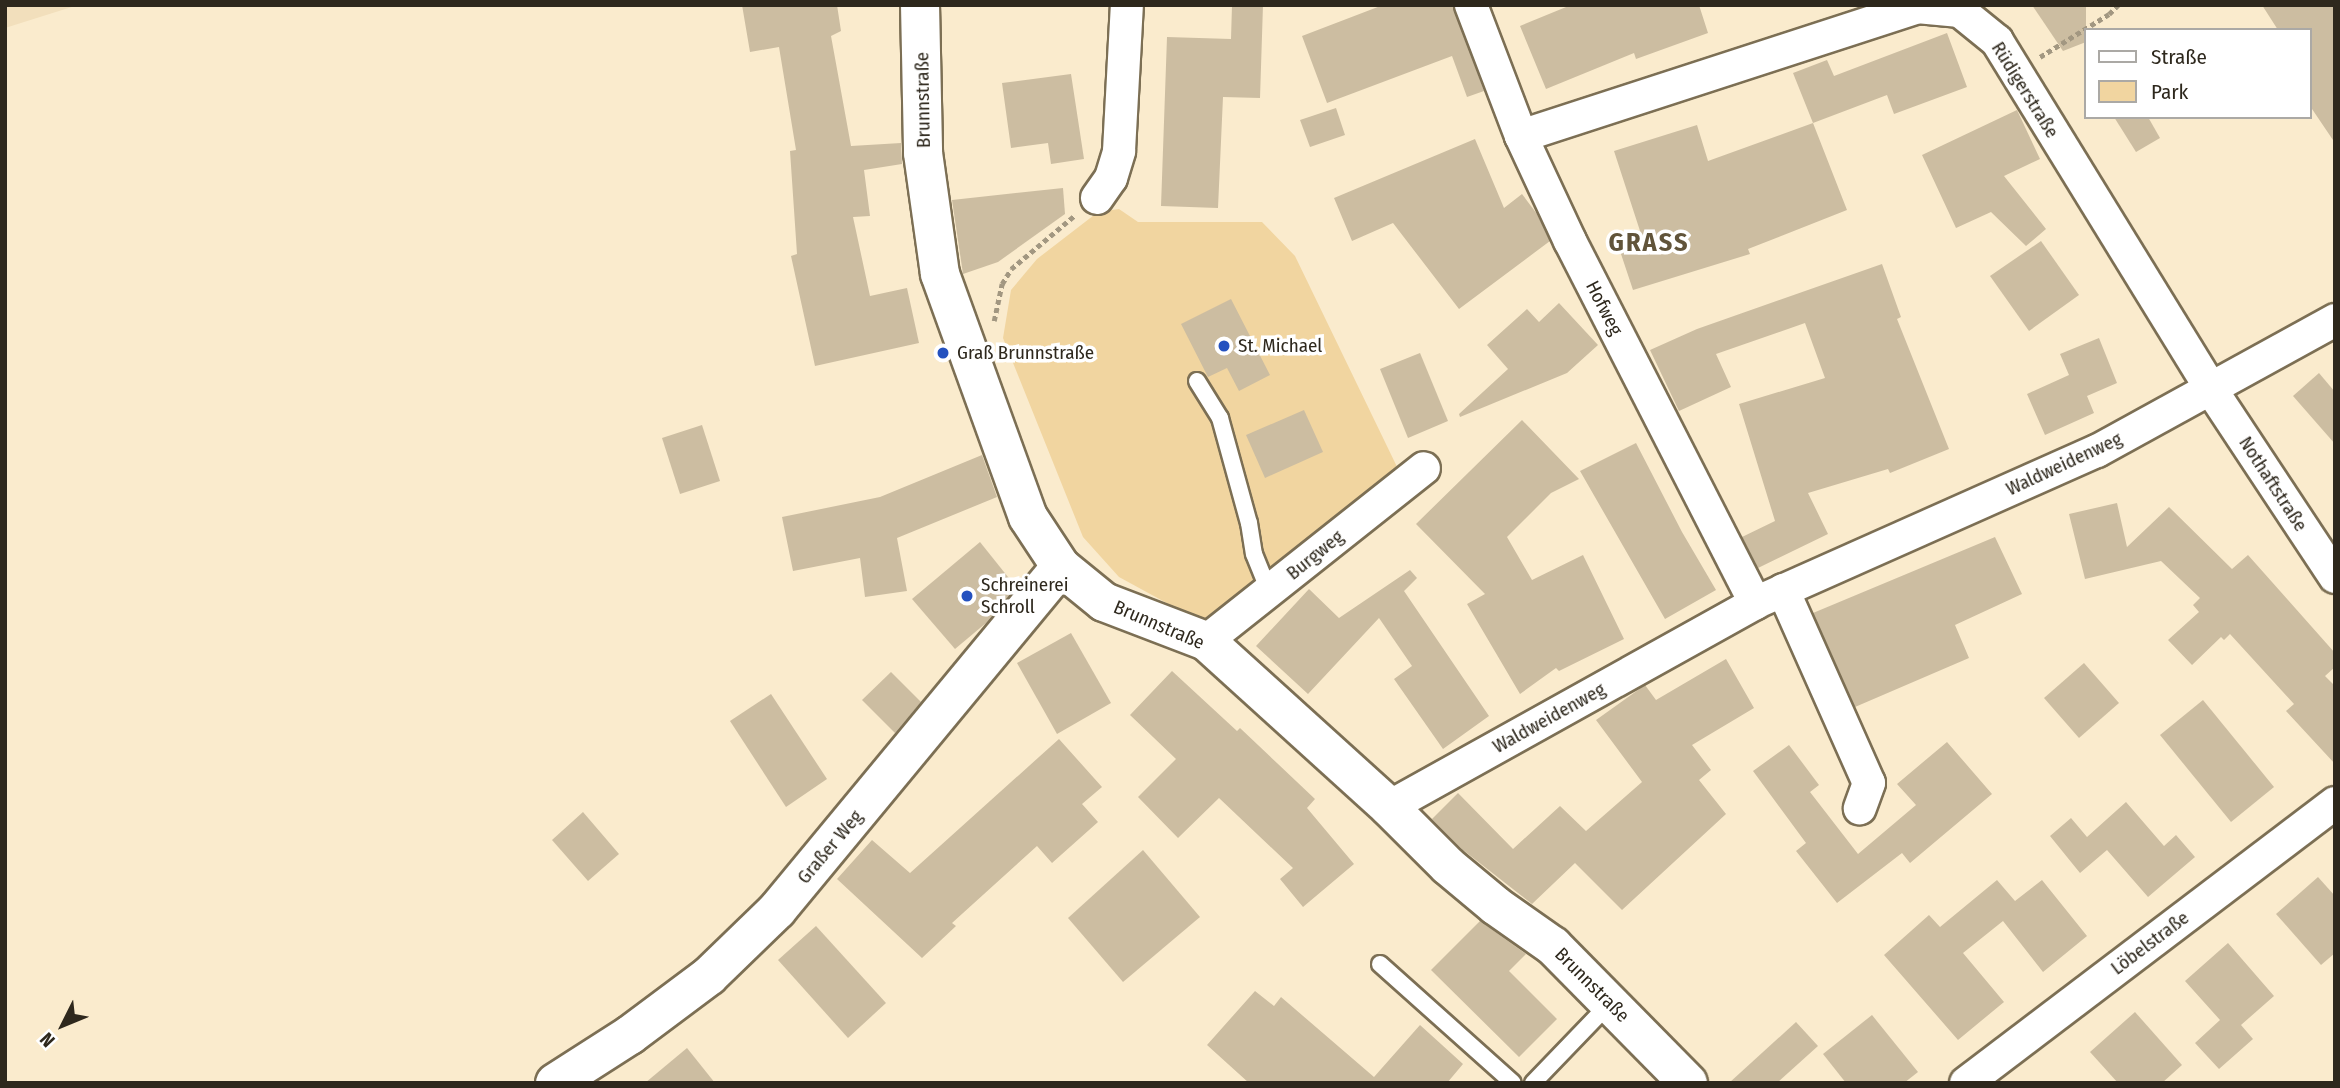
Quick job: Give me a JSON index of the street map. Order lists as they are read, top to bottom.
{
  "streets": {
    "street": [
      "Rüdigerstraße",
      "Brunnstraße",
      "Hofweg",
      "Waldweidenweg",
      "Nothaftstraße",
      "Burgweg",
      "Graßer Weg",
      "Löbelstraße"
    ]
  },
  "crossings": [
    ["Rüdigerstraße", "Hofweg"],
    ["Rüdigerstraße", "Waldweidenweg"],
    ["Rüdigerstraße", "Nothaftstraße"],
    ["Brunnstraße", "Waldweidenweg"],
    ["Brunnstraße", "Burgweg"],
    ["Brunnstraße", "Graßer Weg"],
    ["Hofweg", "Waldweidenweg"],
    ["Waldweidenweg", "Nothaftstraße"]
  ],
  "districts": ["GRASS"],
  "places": ["St. Michael", "Graß Brunnstraße", "Schreinerei Schroll"],
  "legend": ["Straße", "Park"],
  "north": "bottom left"
}
